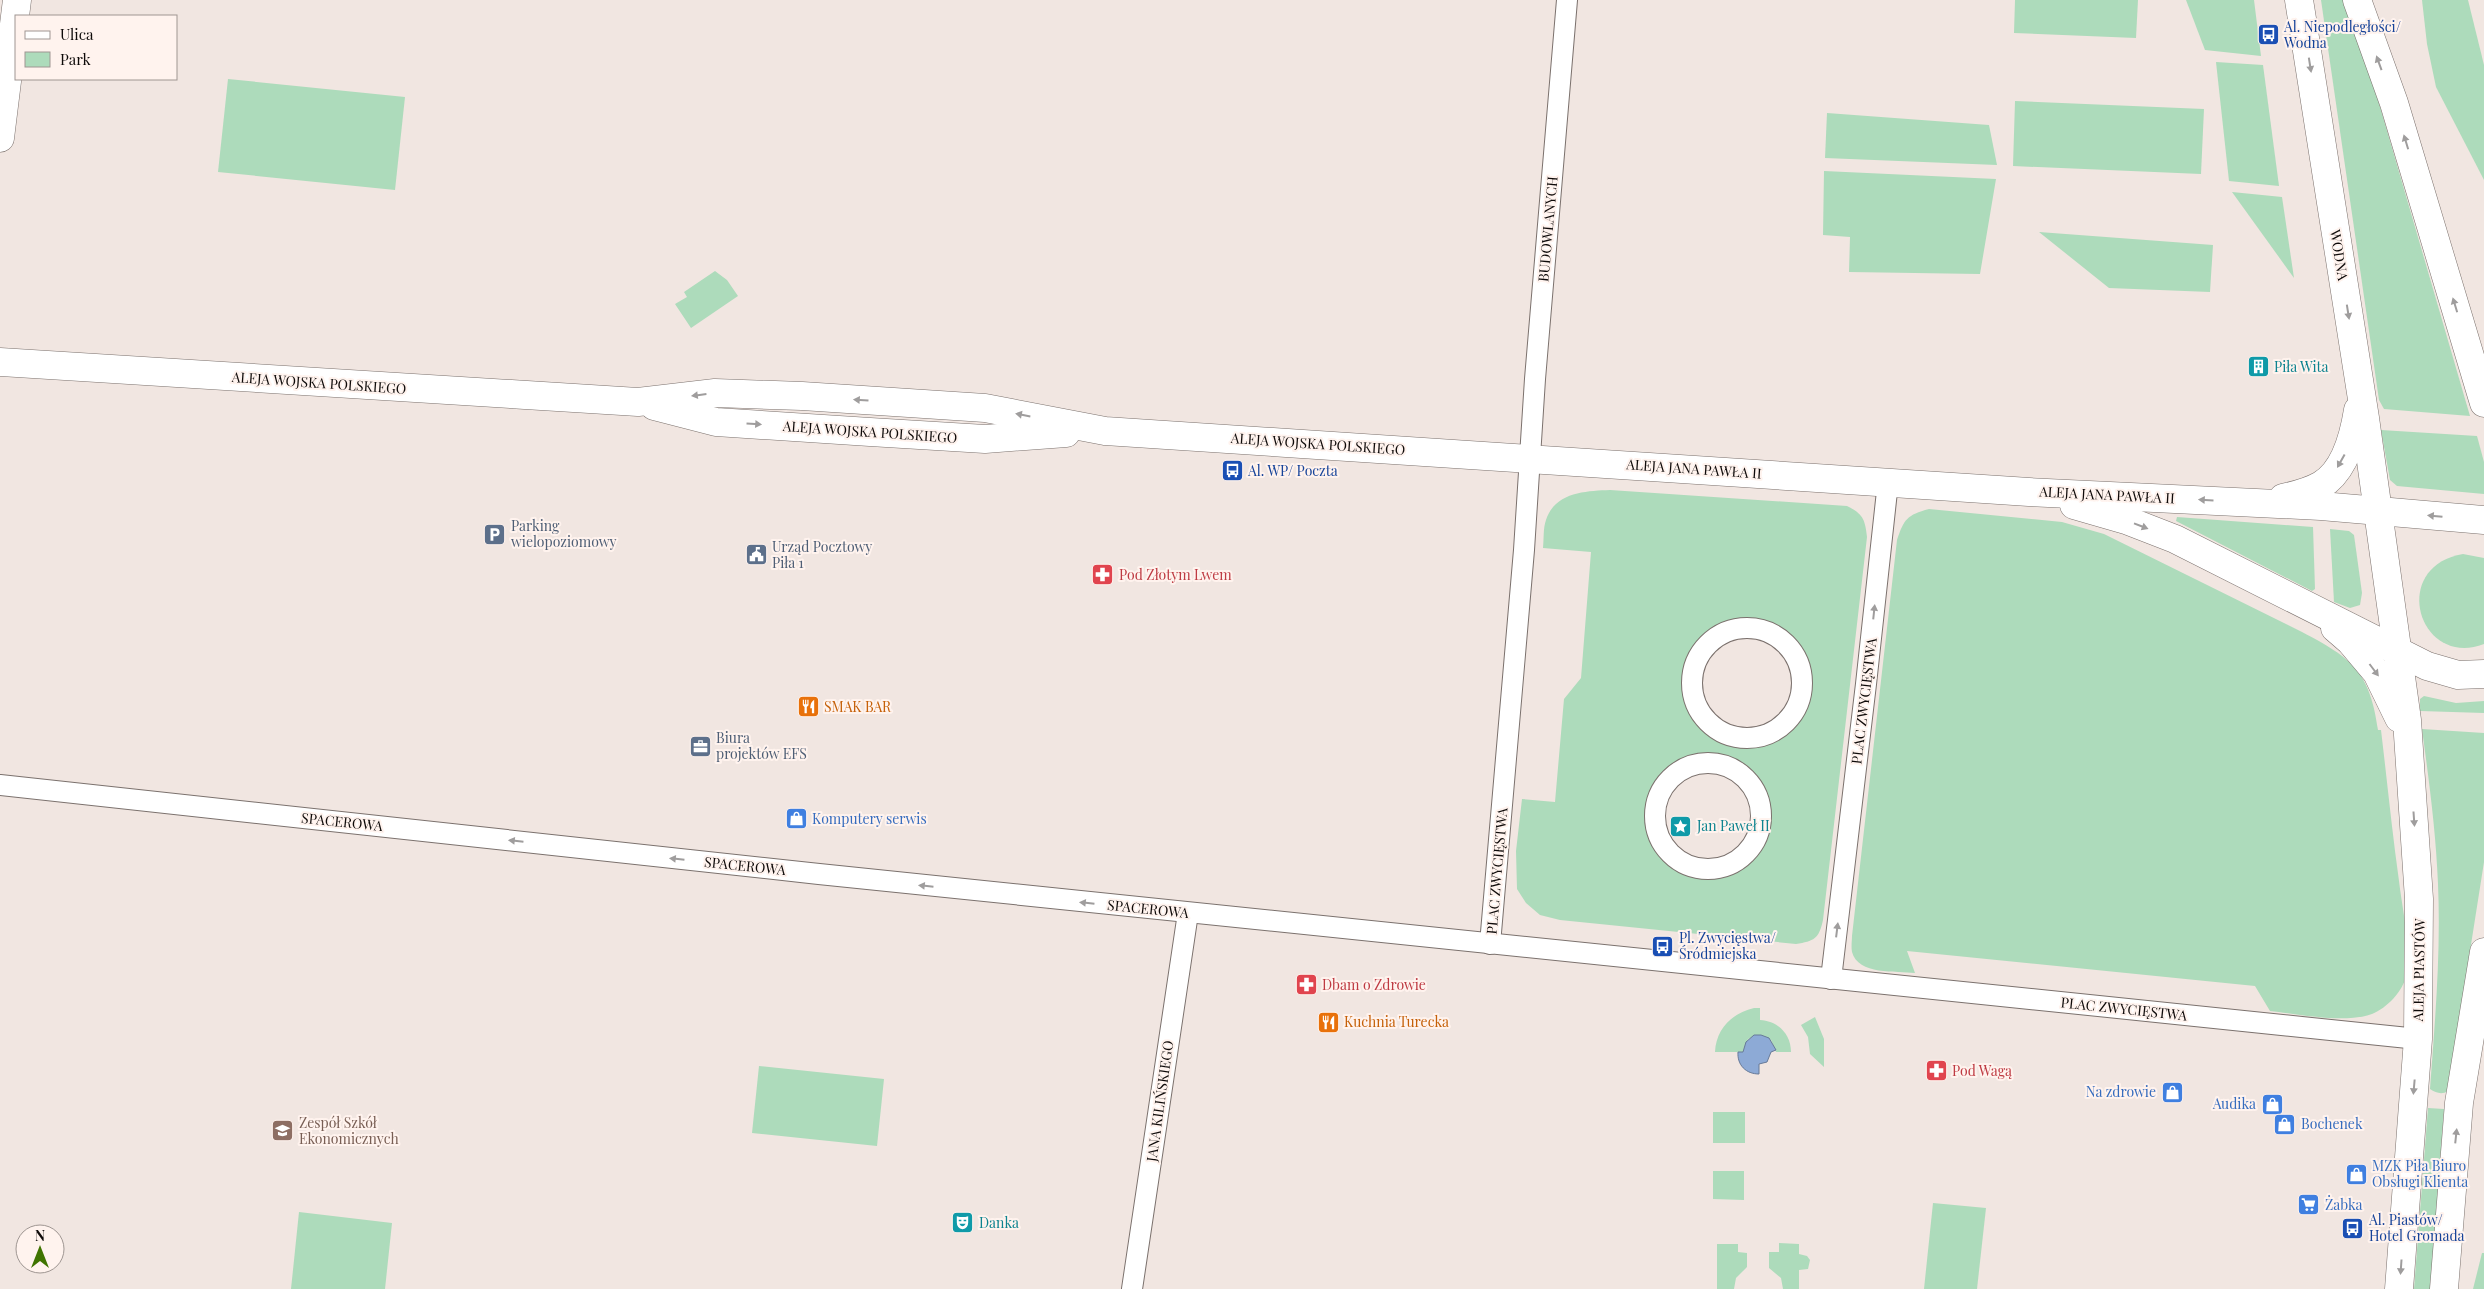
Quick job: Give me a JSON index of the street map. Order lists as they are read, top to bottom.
{
  "streets": {
    "main road": [
      "WODNA",
      "ALEJA WOJSKA POLSKIEGO",
      "ALEJA JANA PAWŁA II",
      "ALEJA PIASTÓW"
    ],
    "street": [
      "BUDOWLANYCH",
      "PLAC ZWYCIĘSTWA",
      "SPACEROWA",
      "JANA KILIŃSKIEGO"
    ]
  },
  "crossings": [
    ["BUDOWLANYCH", "ALEJA WOJSKA POLSKIEGO"],
    ["BUDOWLANYCH", "ALEJA JANA PAWŁA II"],
    ["BUDOWLANYCH", "PLAC ZWYCIĘSTWA"],
    ["WODNA", "ALEJA JANA PAWŁA II"],
    ["WODNA", "ALEJA PIASTÓW"],
    ["ALEJA WOJSKA POLSKIEGO", "ALEJA JANA PAWŁA II"],
    ["ALEJA WOJSKA POLSKIEGO", "PLAC ZWYCIĘSTWA"],
    ["ALEJA JANA PAWŁA II", "PLAC ZWYCIĘSTWA"],
    ["ALEJA JANA PAWŁA II", "ALEJA PIASTÓW"],
    ["PLAC ZWYCIĘSTWA", "SPACEROWA"],
    ["PLAC ZWYCIĘSTWA", "ALEJA PIASTÓW"],
    ["SPACEROWA", "JANA KILIŃSKIEGO"]
  ],
  "one_way": ["SPACEROWA"],
  "places": {
    "bus stop": [
      "Al. Niepodległości/ Wodna",
      "Al. WP/ Poczta",
      "Pl. Zwycięstwa/ Śródmiejska",
      "Al. Piastów/ Hotel Gromada"
    ],
    "building": ["Piła Wita"],
    "parking": ["Parking wielopoziomowy"],
    "public building": ["Urząd Pocztowy Piła 1"],
    "pharmacy": ["Pod Złotym Lwem", "Dbam o Zdrowie", "Pod Wagą"],
    "restaurant": ["SMAK BAR", "Kuchnia Turecka"],
    "office": ["Biura projektów EFS"],
    "shop": [
      "Komputery serwis",
      "Na zdrowie",
      "Audika",
      "Bochenek",
      "MZK Piła Biuro Obsługi Klienta"
    ],
    "place": ["Jan Paweł II"],
    "school or university": ["Zespół Szkół Ekonomicznych"],
    "supermarket": ["Żabka"],
    "theatre": ["Danka"]
  },
  "legend": ["Ulica", "Park"],
  "north": "top"
}
